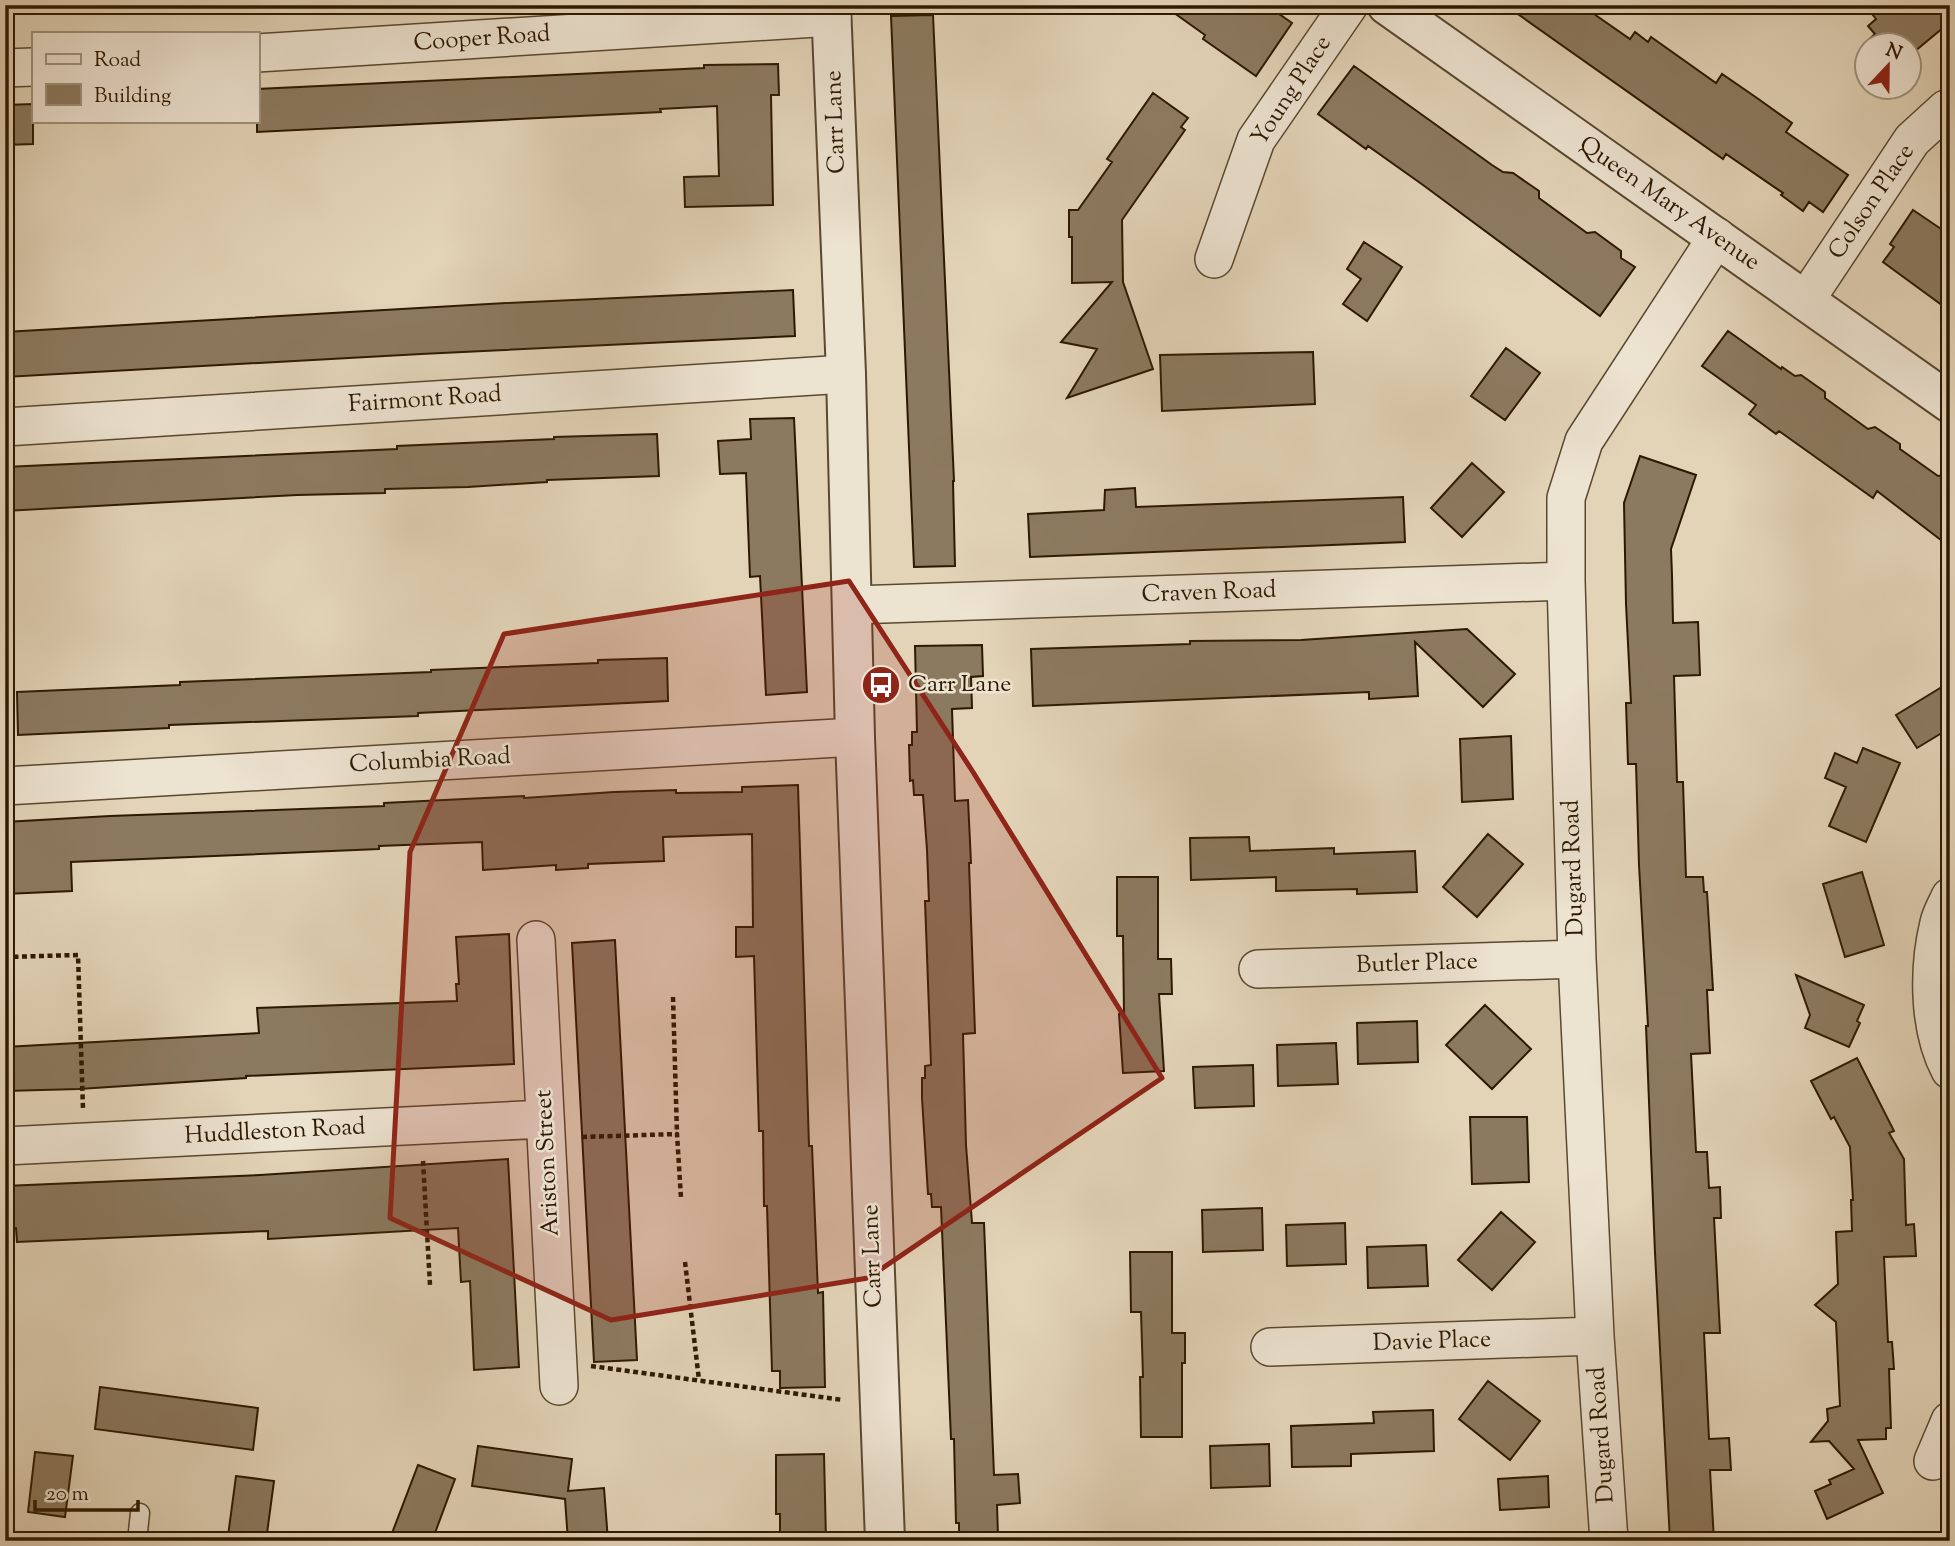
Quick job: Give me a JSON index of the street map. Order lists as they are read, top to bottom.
{
  "streets": {
    "street": [
      "Cooper Road",
      "Young Place",
      "Carr Lane",
      "Colson Place",
      "Queen Mary Avenue",
      "Fairmont Road",
      "Craven Road",
      "Columbia Road",
      "Dugard Road",
      "Butler Place",
      "Huddleston Road",
      "Ariston Street",
      "Davie Place"
    ]
  },
  "crossings": [
    ["Cooper Road", "Carr Lane"],
    ["Carr Lane", "Fairmont Road"],
    ["Carr Lane", "Craven Road"],
    ["Carr Lane", "Columbia Road"],
    ["Colson Place", "Queen Mary Avenue"],
    ["Queen Mary Avenue", "Dugard Road"],
    ["Craven Road", "Dugard Road"],
    ["Dugard Road", "Butler Place"],
    ["Dugard Road", "Davie Place"],
    ["Huddleston Road", "Ariston Street"]
  ],
  "places": {
    "bus stop": ["Carr Lane"]
  },
  "legend": ["Road", "Building"],
  "scale_bar": "20 m",
  "north": "top"
}
